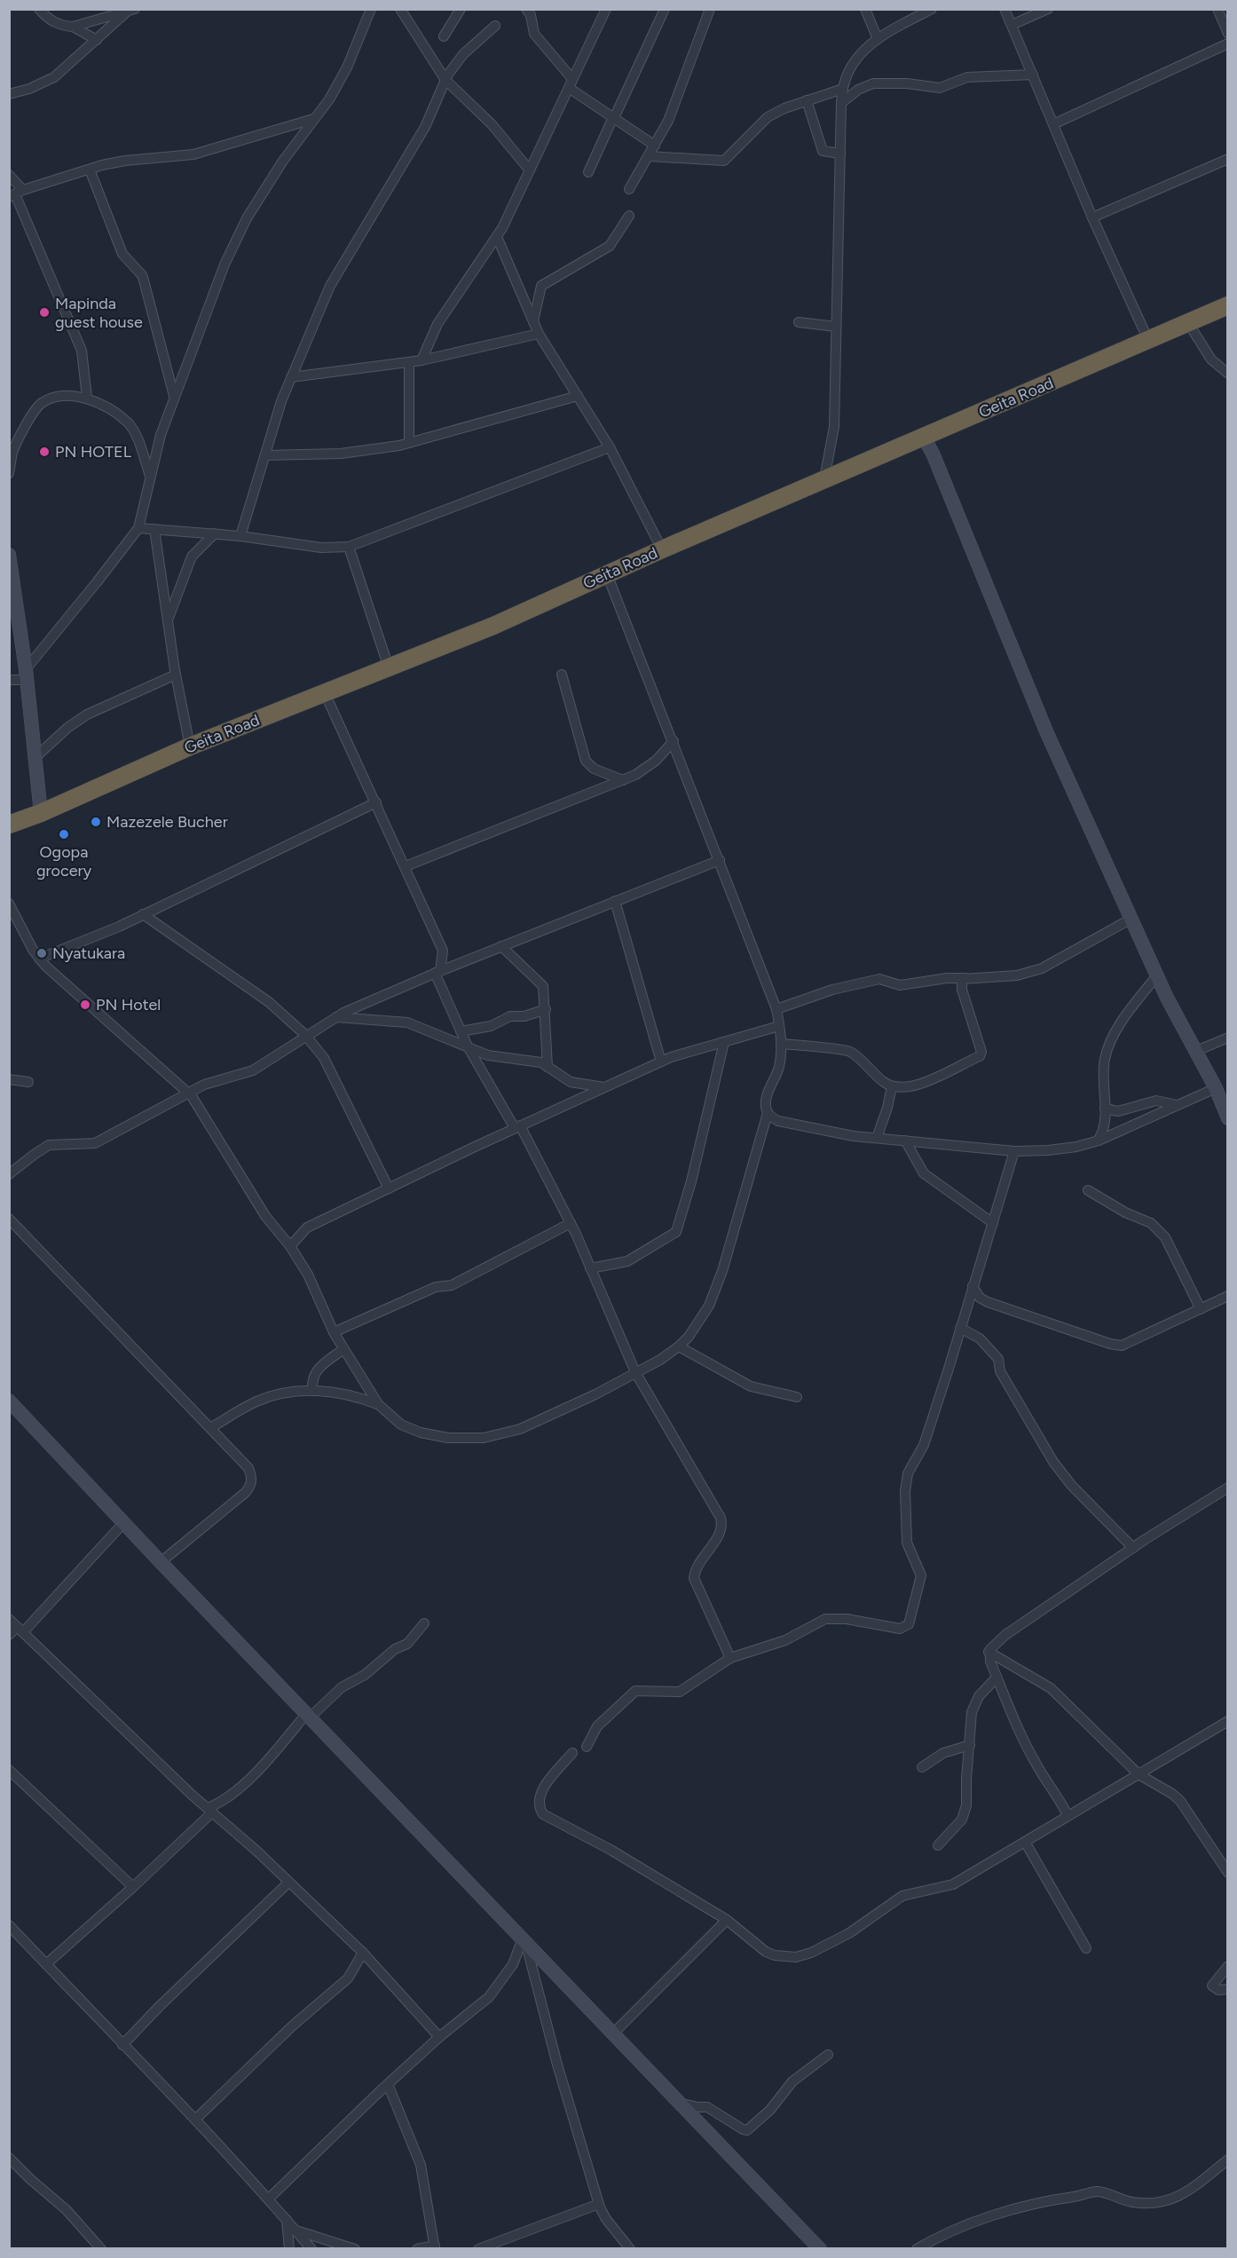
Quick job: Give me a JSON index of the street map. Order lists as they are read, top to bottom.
{
  "streets": {
    "highway": ["Geita Road"]
  },
  "places": [
    "Mapinda guest house",
    "PN HOTEL",
    "Mazezele Bucher",
    "Ogopa grocery",
    "Nyatukara",
    "PN Hotel"
  ]
}
